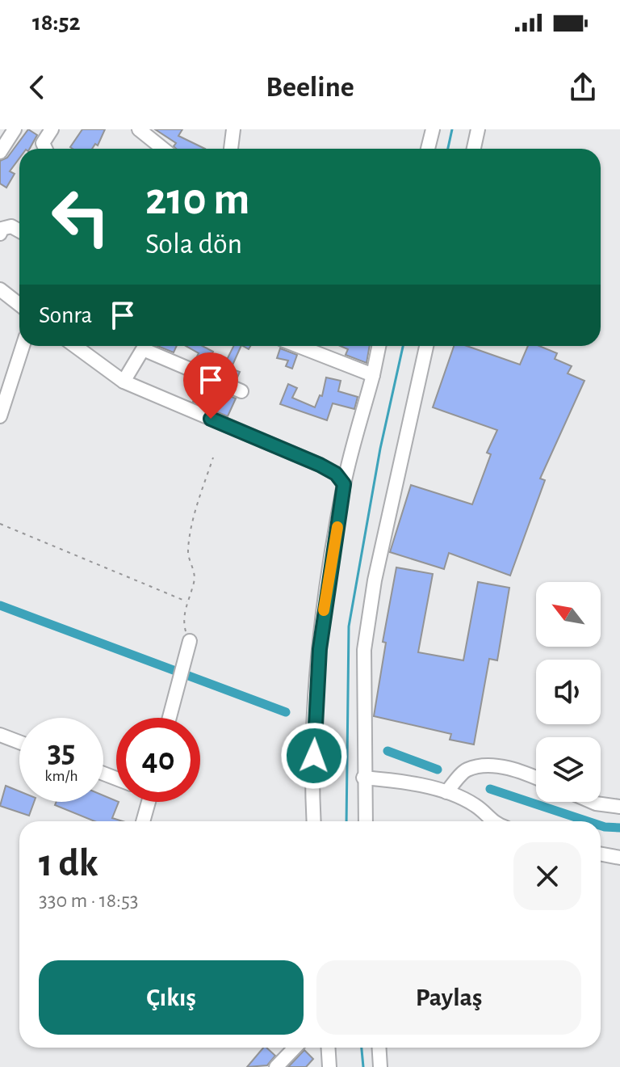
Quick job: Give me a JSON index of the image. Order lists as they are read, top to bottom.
{
  "north": "top left",
  "page": {
    "status": "18:52",
    "header": "Beeline",
    "turn": ["210 m", "Sola dön"],
    "then": "Sonra",
    "speed": "35 km/h",
    "limit": "40",
    "heading": ["1 dk", "330 m · 18:53"],
    "buttons": ["Çıkış", "Paylaş"]
  }
}
